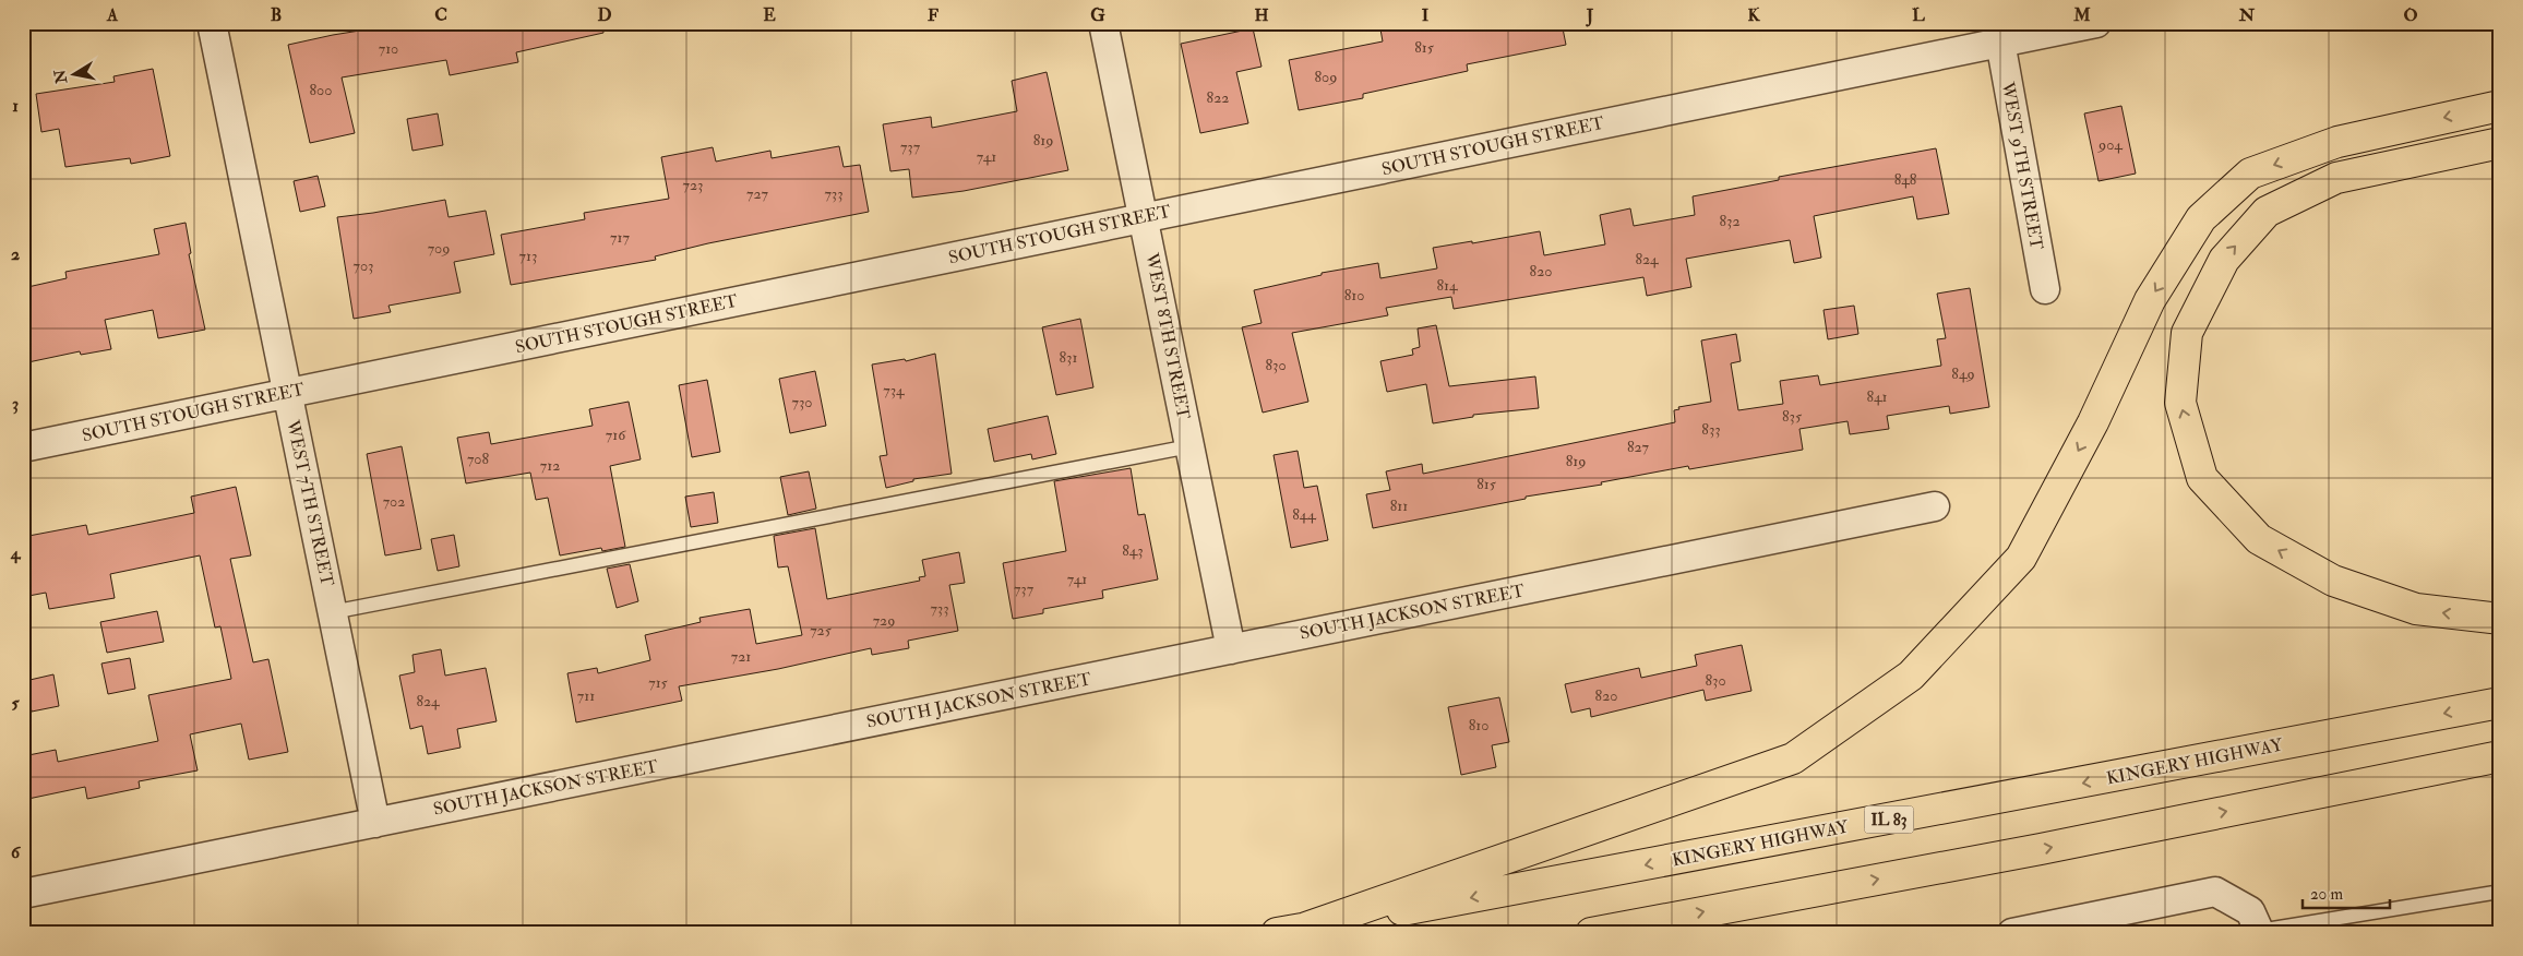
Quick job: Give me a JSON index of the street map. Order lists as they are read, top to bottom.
{
  "streets": {
    "highway": ["KINGERY HIGHWAY", "IL 83"],
    "street": [
      "SOUTH STOUGH STREET",
      "WEST 9TH STREET",
      "WEST 8TH STREET",
      "WEST 7TH STREET",
      "SOUTH JACKSON STREET"
    ]
  },
  "crossings": [
    ["SOUTH STOUGH STREET", "WEST 9TH STREET"],
    ["SOUTH STOUGH STREET", "WEST 8TH STREET"],
    ["SOUTH STOUGH STREET", "WEST 7TH STREET"],
    ["WEST 8TH STREET", "SOUTH JACKSON STREET"],
    ["WEST 7TH STREET", "SOUTH JACKSON STREET"]
  ],
  "house_numbers": [
    "815",
    "710",
    "809",
    "800",
    "822",
    "819",
    "904",
    "737",
    "741",
    "848",
    "723",
    "727",
    "733",
    "832",
    "717",
    "709",
    "713",
    "824",
    "703",
    "820",
    "814",
    "810",
    "831",
    "830",
    "849",
    "734",
    "841",
    "730",
    "835",
    "833",
    "716",
    "827",
    "708",
    "819",
    "712",
    "815",
    "702",
    "811",
    "844",
    "843",
    "741",
    "737",
    "733",
    "729",
    "725",
    "721",
    "830",
    "715",
    "711",
    "820",
    "824",
    "810"
  ],
  "scale_bar": "20 m",
  "north": "left",
  "grid": {
    "columns": [
      "A",
      "B",
      "C",
      "D",
      "E",
      "F",
      "G",
      "H",
      "I",
      "J",
      "K",
      "L",
      "M",
      "N",
      "O"
    ],
    "rows": [
      "1",
      "2",
      "3",
      "4",
      "5",
      "6"
    ]
  }
}
